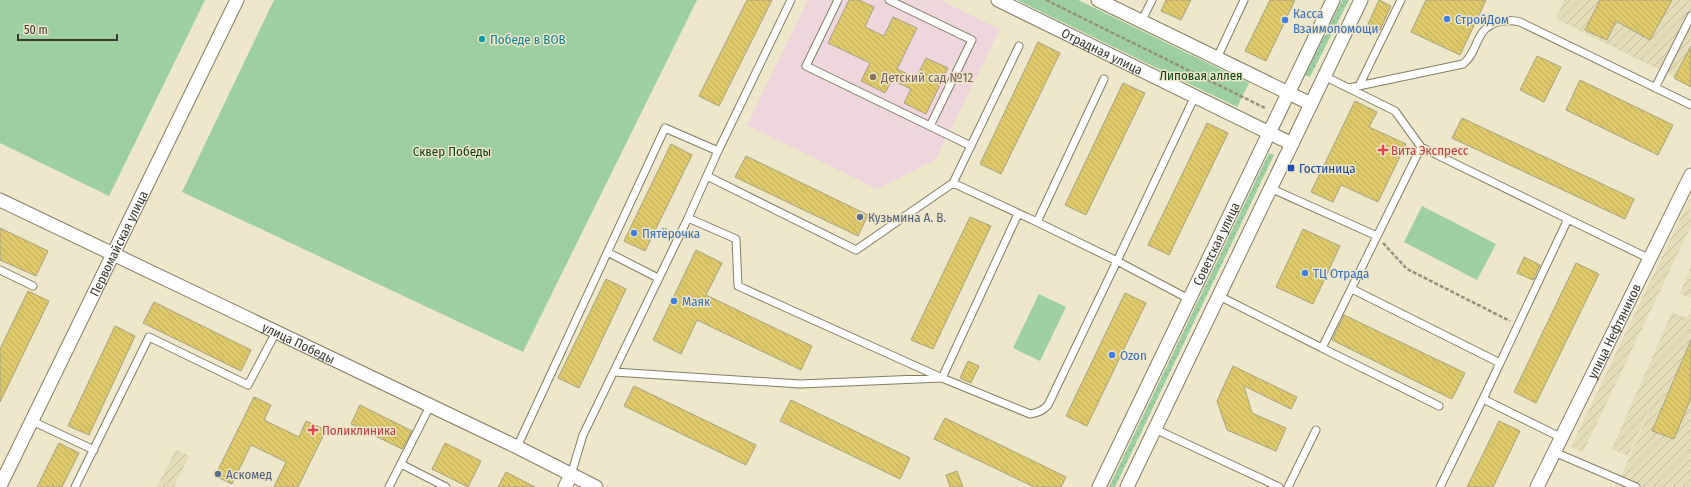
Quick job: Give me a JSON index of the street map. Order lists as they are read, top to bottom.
{
  "streets": {
    "street": [
      "Отрадная улица",
      "Первомайская улица",
      "Советская улица",
      "улица Нефтяников",
      "улица Победы"
    ]
  },
  "crossings": [
    ["Отрадная улица", "Советская улица"],
    ["Первомайская улица", "улица Победы"]
  ],
  "parks": ["Липовая аллея", "Сквер Победы"],
  "places": {
    "other": [
      "СтройДом",
      "Касса Взаимопомощи",
      "Победе в ВОВ",
      "Детский сад №12",
      "Кузьмина А. В.",
      "Пятёрочка",
      "ТЦ Отрада",
      "Маяк",
      "Ozon",
      "Аскомед"
    ],
    "health": ["Вита Экспресс", "Поликлиника"],
    "transit": ["Гостиница"]
  },
  "scale_bar": "50 m"
}
